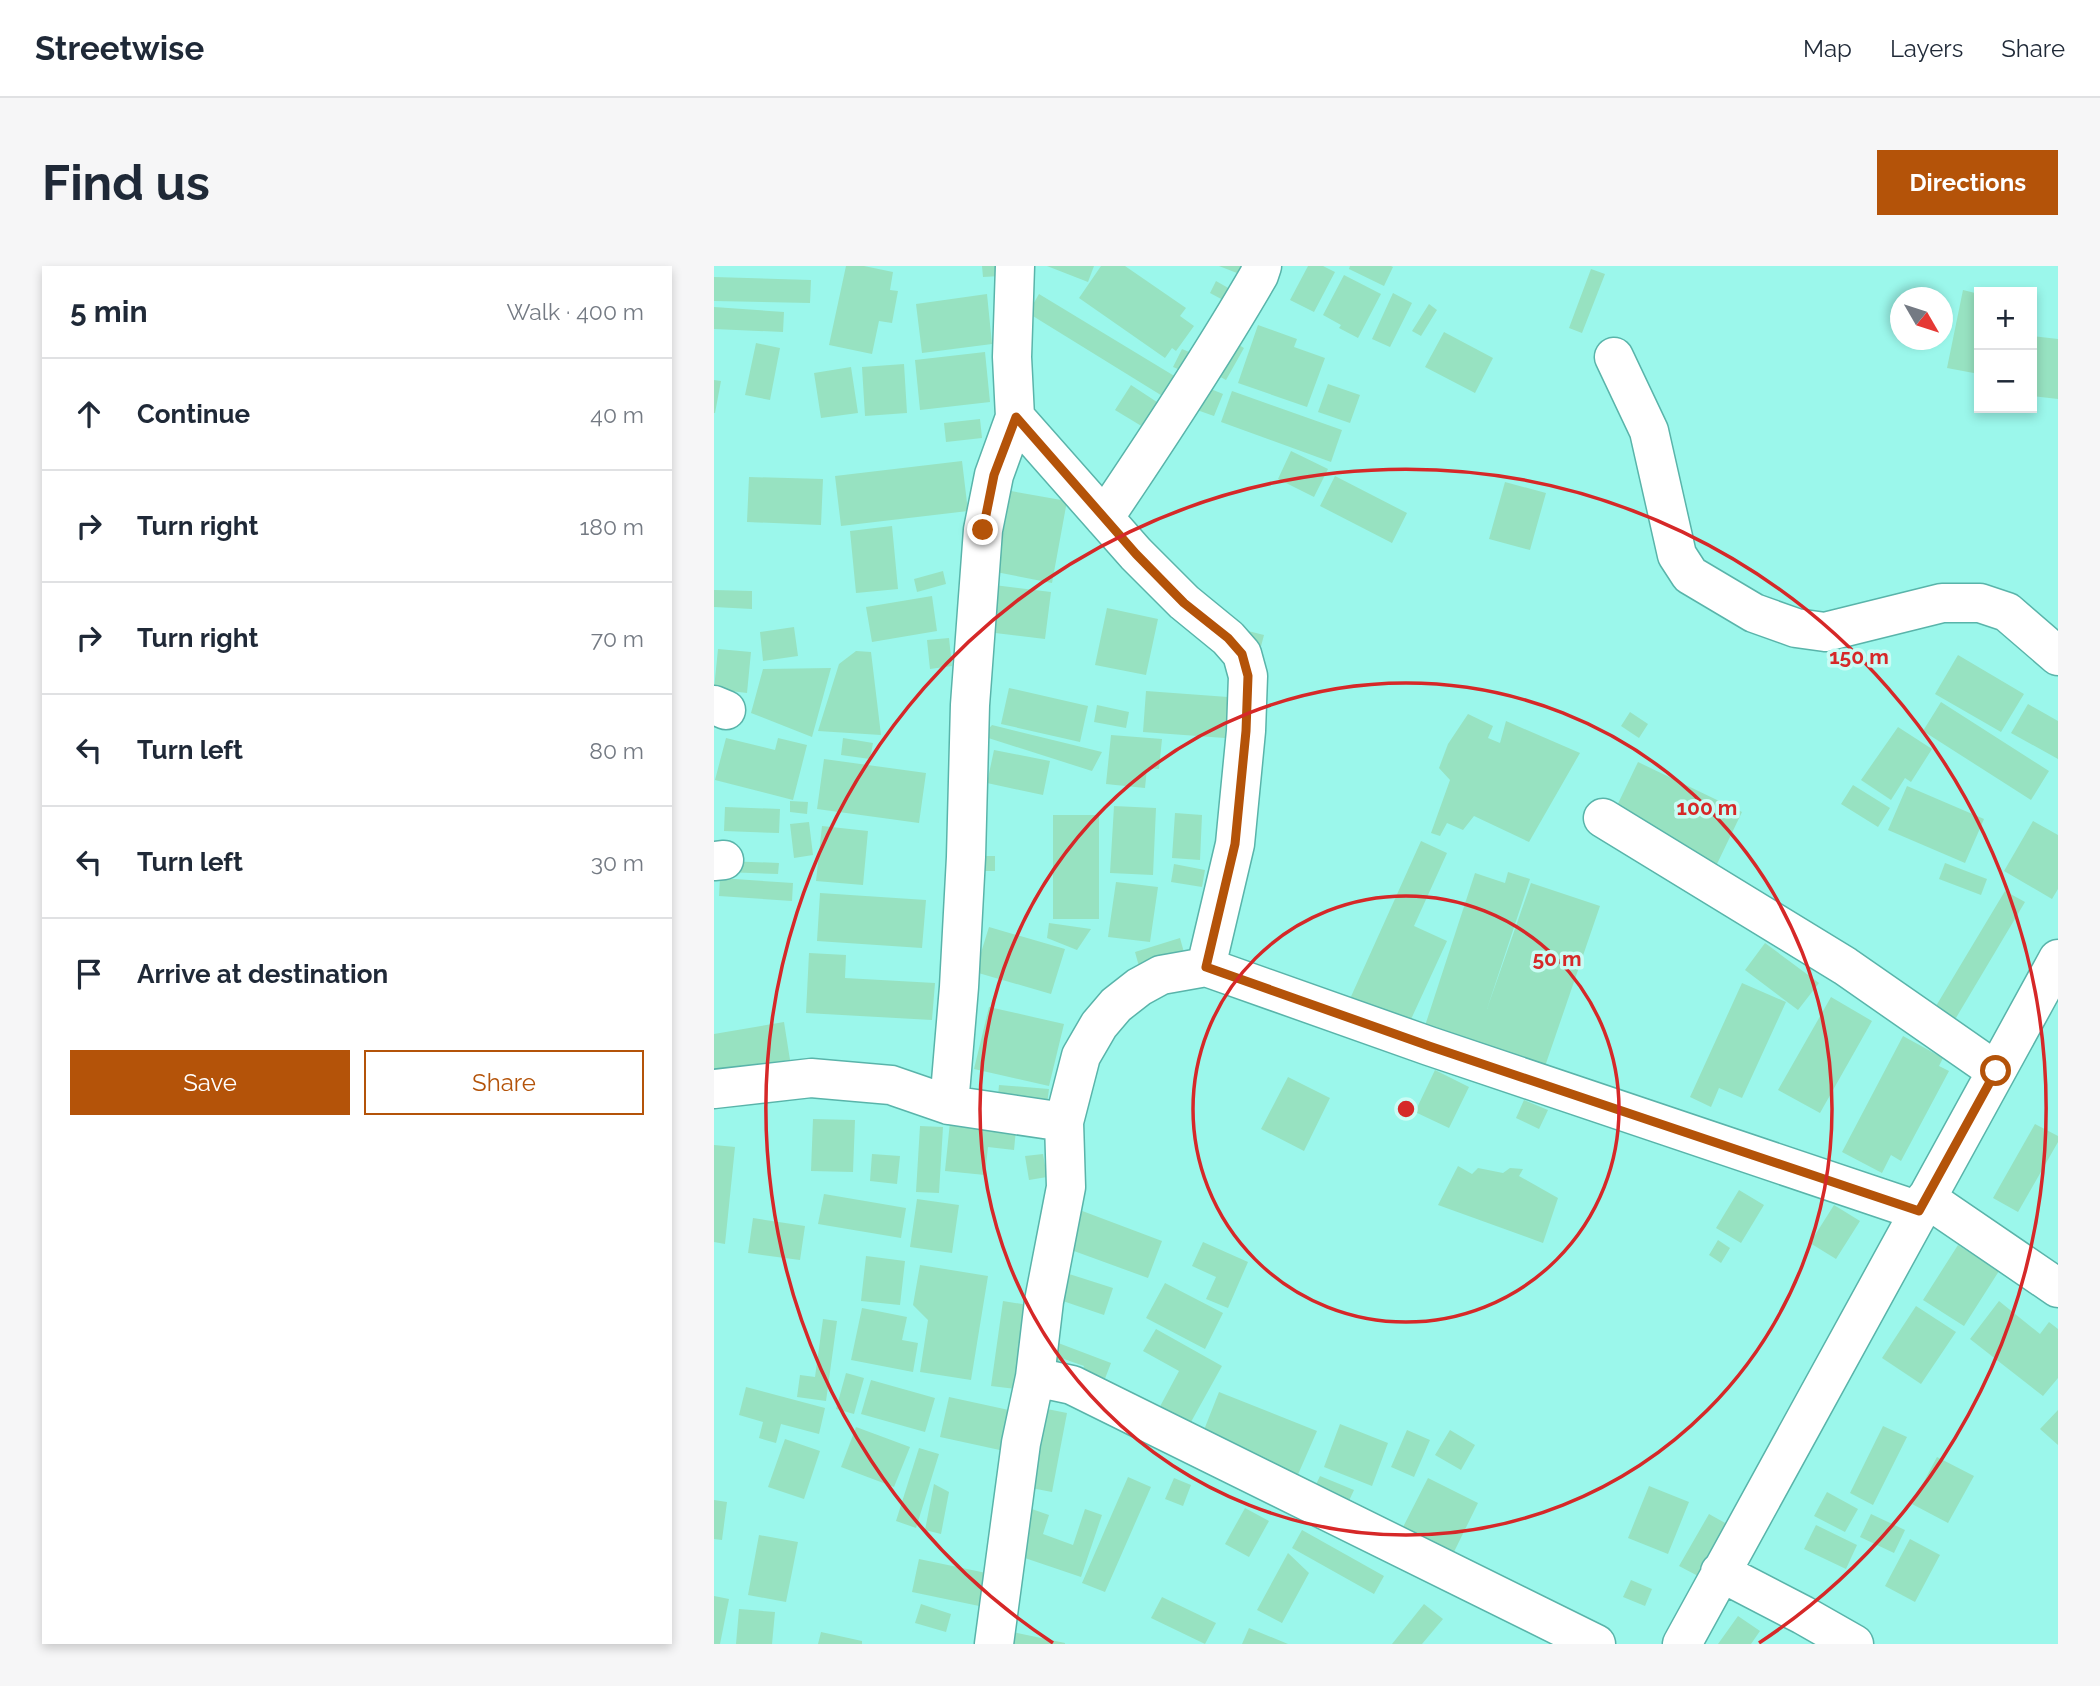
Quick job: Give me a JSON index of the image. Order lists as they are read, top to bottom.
{
  "north": "bottom right",
  "page": {
    "header": "Streetwise",
    "nav": ["Map", "Layers", "Share"],
    "buttons": [
      "Directions",
      ["Save", "Share"]
    ],
    "title": "Find us",
    "heading": ["5 min", "Walk · 400 m"],
    "map_buttons": ["+", "−"],
    "list": [
      ["Continue", "40 m"],
      ["Turn right", "180 m"],
      ["Turn right", "70 m"],
      ["Turn left", "80 m"],
      ["Turn left", "30 m"],
      "Arrive at destination"
    ]
  },
  "rings": ["150 m", "100 m", "50 m"]
}
